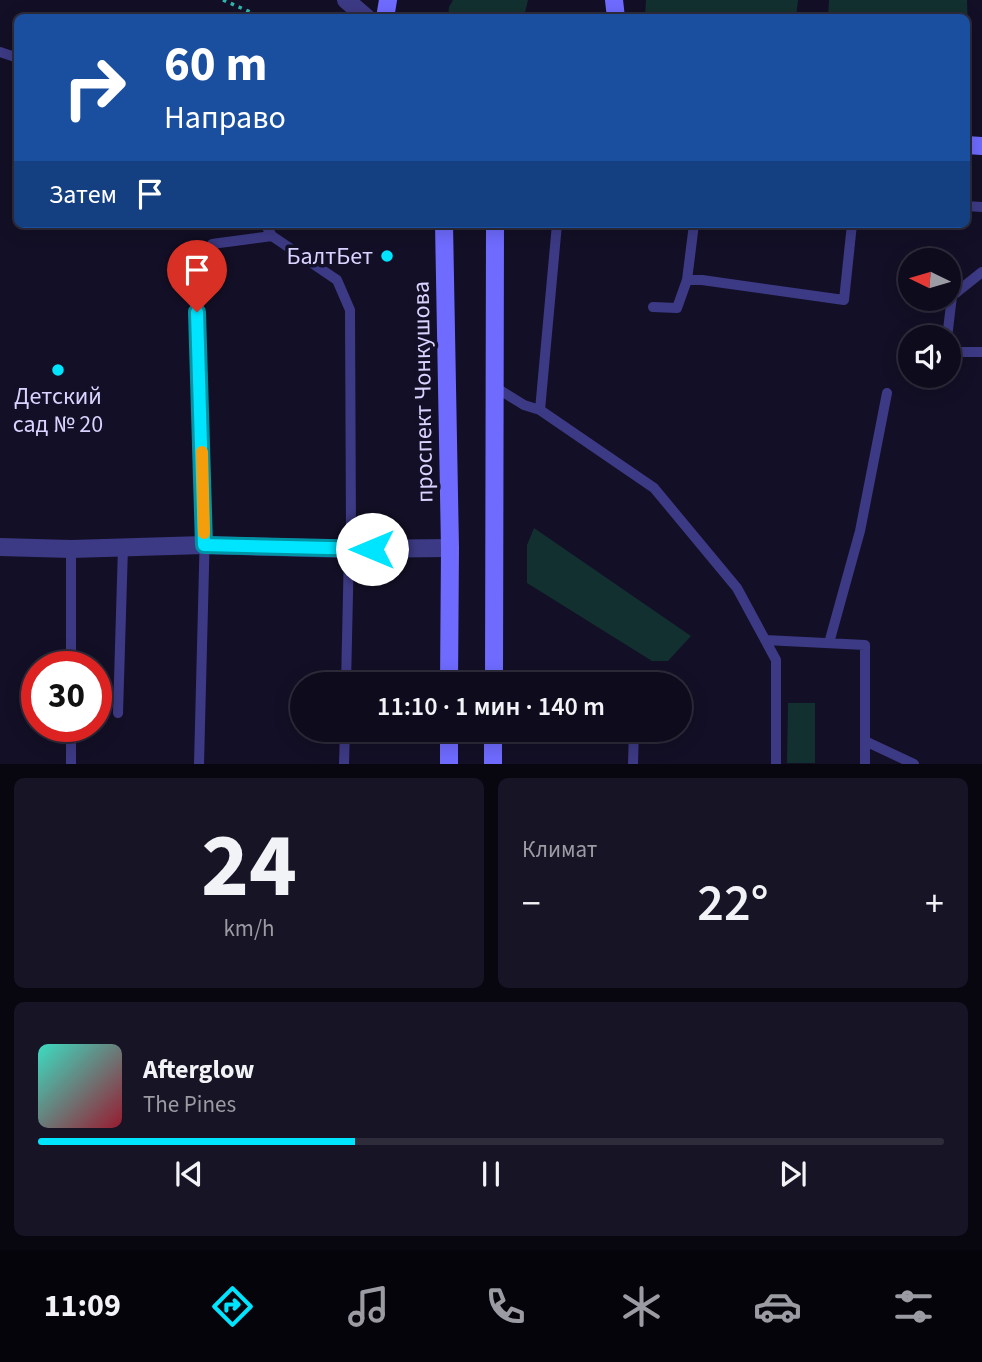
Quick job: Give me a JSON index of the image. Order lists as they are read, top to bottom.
{
  "streets": {
    "main road": ["проспект Чонкушова"]
  },
  "places": ["БалтБет", "Детский сад № 20"],
  "north": "left",
  "page": {
    "turn": ["60 m", "Направо"],
    "then": "Затем",
    "limit": "30",
    "trip": "11:10 · 1 мин · 140 m",
    "tile": [
      ["24", "km/h"],
      "Климат"
    ],
    "heat": ["−", "22°", "+"],
    "song": ["Afterglow", "The Pines"],
    "tabs": "11:09"
  }
}
